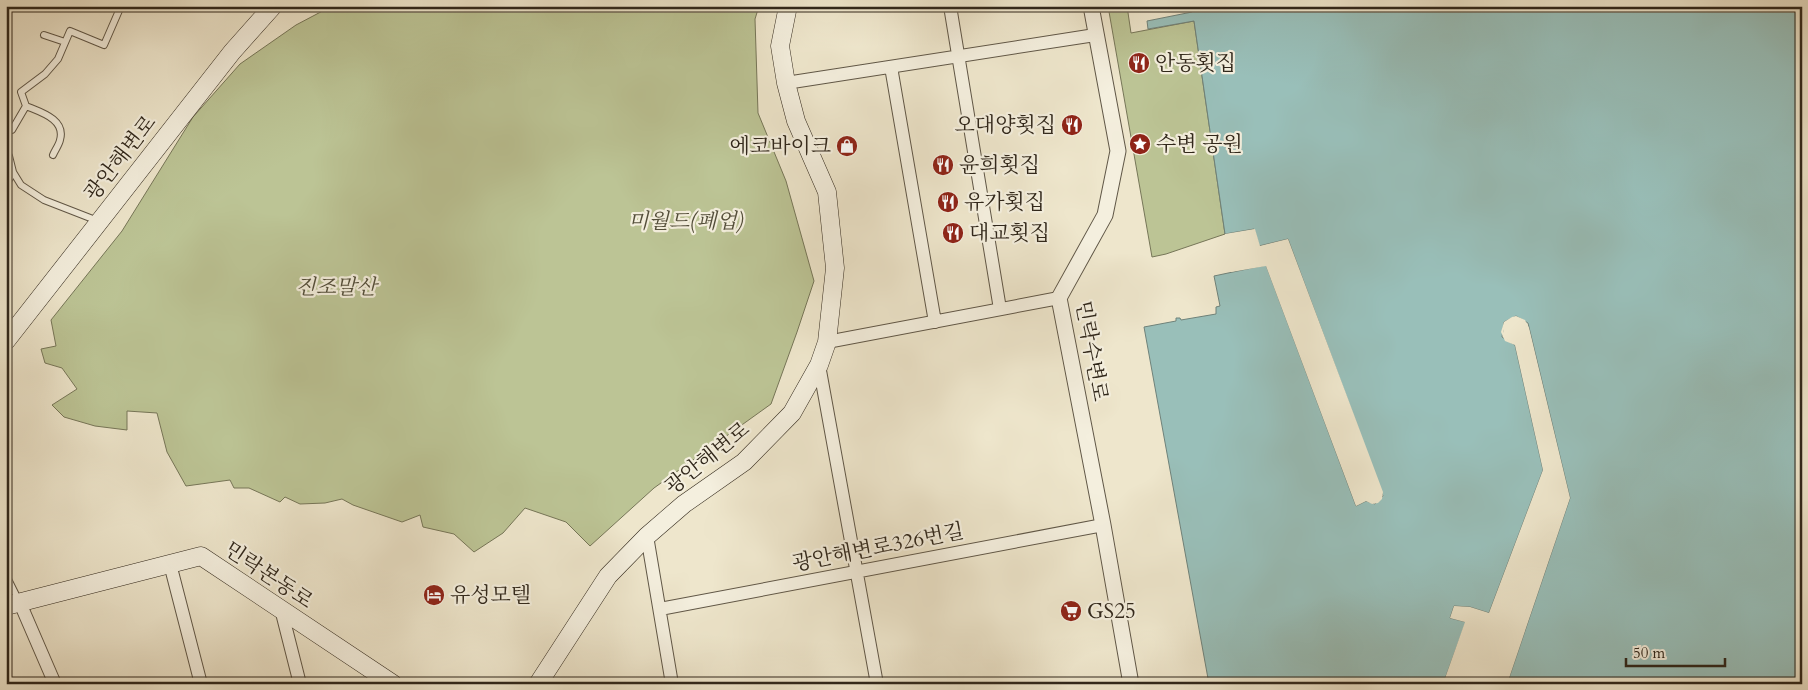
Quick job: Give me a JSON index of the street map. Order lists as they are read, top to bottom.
{
  "streets": {
    "main road": ["광안해변로", "민락본동로"],
    "street": ["민락수변로", "광안해변로326번길"]
  },
  "crossings": [
    ["민락수변로", "광안해변로326번길"]
  ],
  "parks": ["미월드(폐업)", "진조말산"],
  "places": {
    "restaurant": [
      "안동횟집",
      "오대양횟집",
      "윤희횟집",
      "유가횟집",
      "대교횟집"
    ],
    "place": ["수변 공원"],
    "shop": ["에코바이크"],
    "hotel": ["유성모텔"],
    "supermarket": ["GS25"]
  },
  "scale_bar": "50 m"
}
